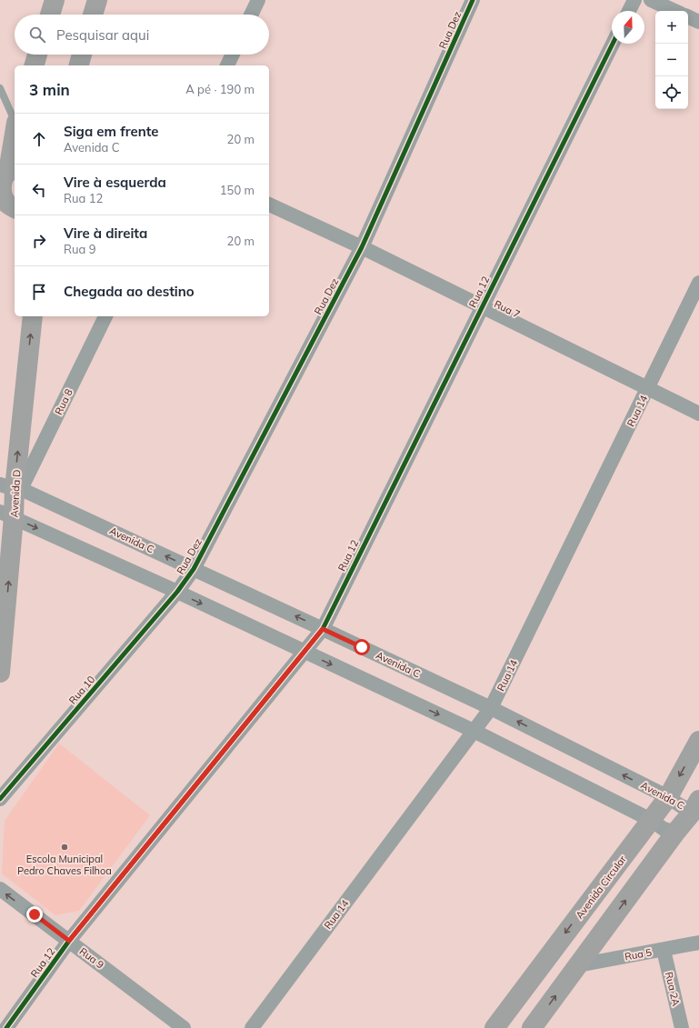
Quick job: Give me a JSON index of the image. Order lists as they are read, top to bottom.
{
  "streets": {
    "main road": ["Avenida D", "Avenida Circular"],
    "street": [
      "Rua Dez",
      "Rua 12",
      "Rua 7",
      "Rua 8",
      "Rua 14",
      "Avenida C",
      "Rua 10",
      "Rua 5",
      "Rua 9",
      "Rua 2A"
    ]
  },
  "crossings": [
    ["Rua Dez", "Rua 7"],
    ["Rua Dez", "Avenida C"],
    ["Rua Dez", "Rua 10"],
    ["Rua 12", "Rua 7"],
    ["Rua 12", "Avenida C"],
    ["Rua 12", "Rua 9"],
    ["Rua 7", "Rua 14"],
    ["Rua 8", "Avenida D"],
    ["Rua 8", "Avenida C"],
    ["Rua 14", "Avenida C"],
    ["Avenida D", "Avenida C"],
    ["Avenida C", "Avenida Circular"],
    ["Rua 5", "Rua 2A"]
  ],
  "one_way": ["Avenida D", "Rua 9"],
  "places": ["Escola Municipal Pedro Chaves Filhoa"],
  "north": "top",
  "page": {
    "map_buttons": ["+", "−"],
    "search": "Pesquisar aqui",
    "heading": ["3 min", "A pé · 190 m"],
    "list": [
      ["Siga em frente", "Avenida C", "20 m"],
      ["Vire à esquerda", "Rua 12", "150 m"],
      ["Vire à direita", "Rua 9", "20 m"],
      "Chegada ao destino"
    ]
  }
}
